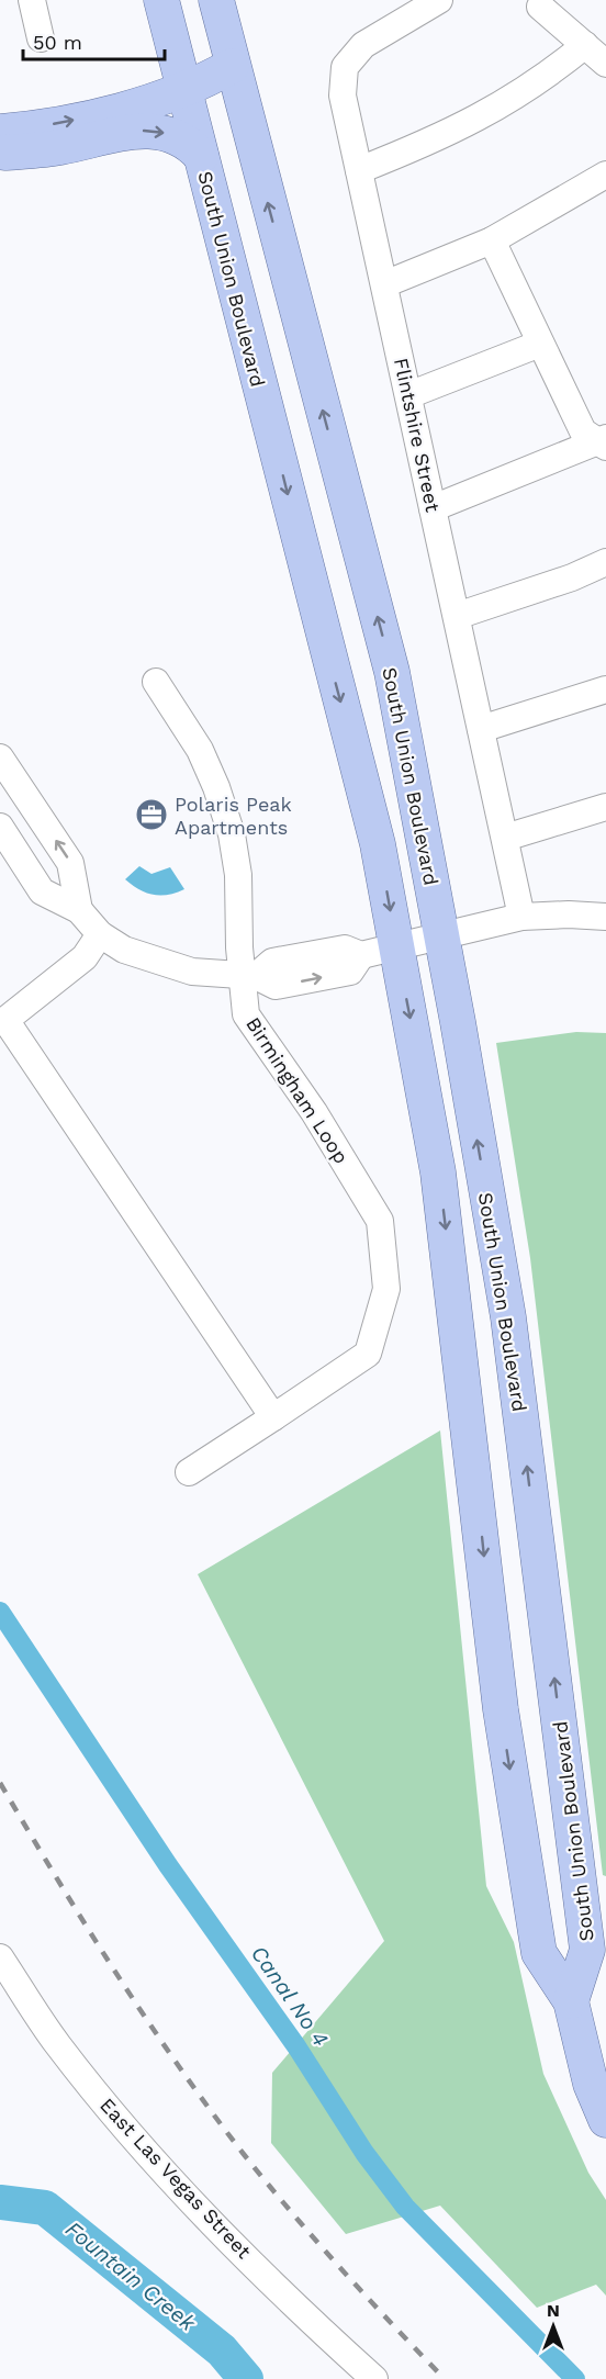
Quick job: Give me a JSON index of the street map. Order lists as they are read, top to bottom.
{
  "streets": {
    "main road": ["South Union Boulevard"],
    "street": ["Flintshire Street", "Birmingham Loop", "East Las Vegas Street"]
  },
  "water": ["Canal No 4", "Fountain Creek"],
  "places": {
    "office": ["Polaris Peak Apartments"]
  },
  "scale_bar": "50 m",
  "north": "top"
}
